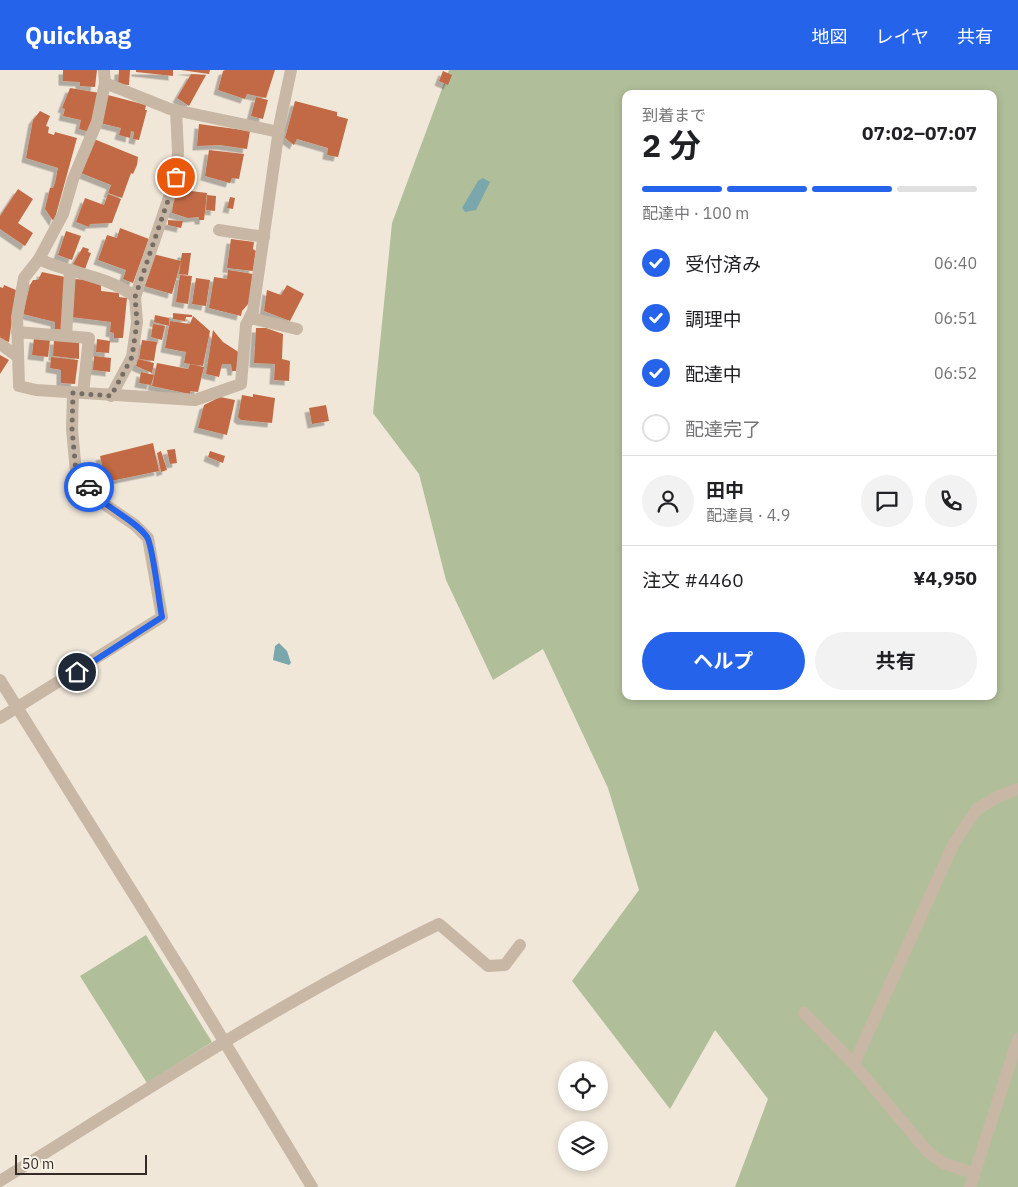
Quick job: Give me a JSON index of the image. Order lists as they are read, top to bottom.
{
  "scale_bar": "50 m",
  "page": {
    "header": "Quickbag",
    "nav": ["地図", "レイヤ", "共有"],
    "heading": ["2 分", "到着まで", "07:02–07:07"],
    "panel": [
      "田中",
      "配達員 · 4.9",
      "注文 #4460",
      "¥4,950"
    ],
    "bar": "配達中 · 100 m",
    "list": [
      ["受付済み", "06:40"],
      ["調理中", "06:51"],
      ["配達中", "06:52"],
      "配達完了"
    ],
    "buttons": ["ヘルプ", "共有"],
    "scale": "50 m"
  }
}
